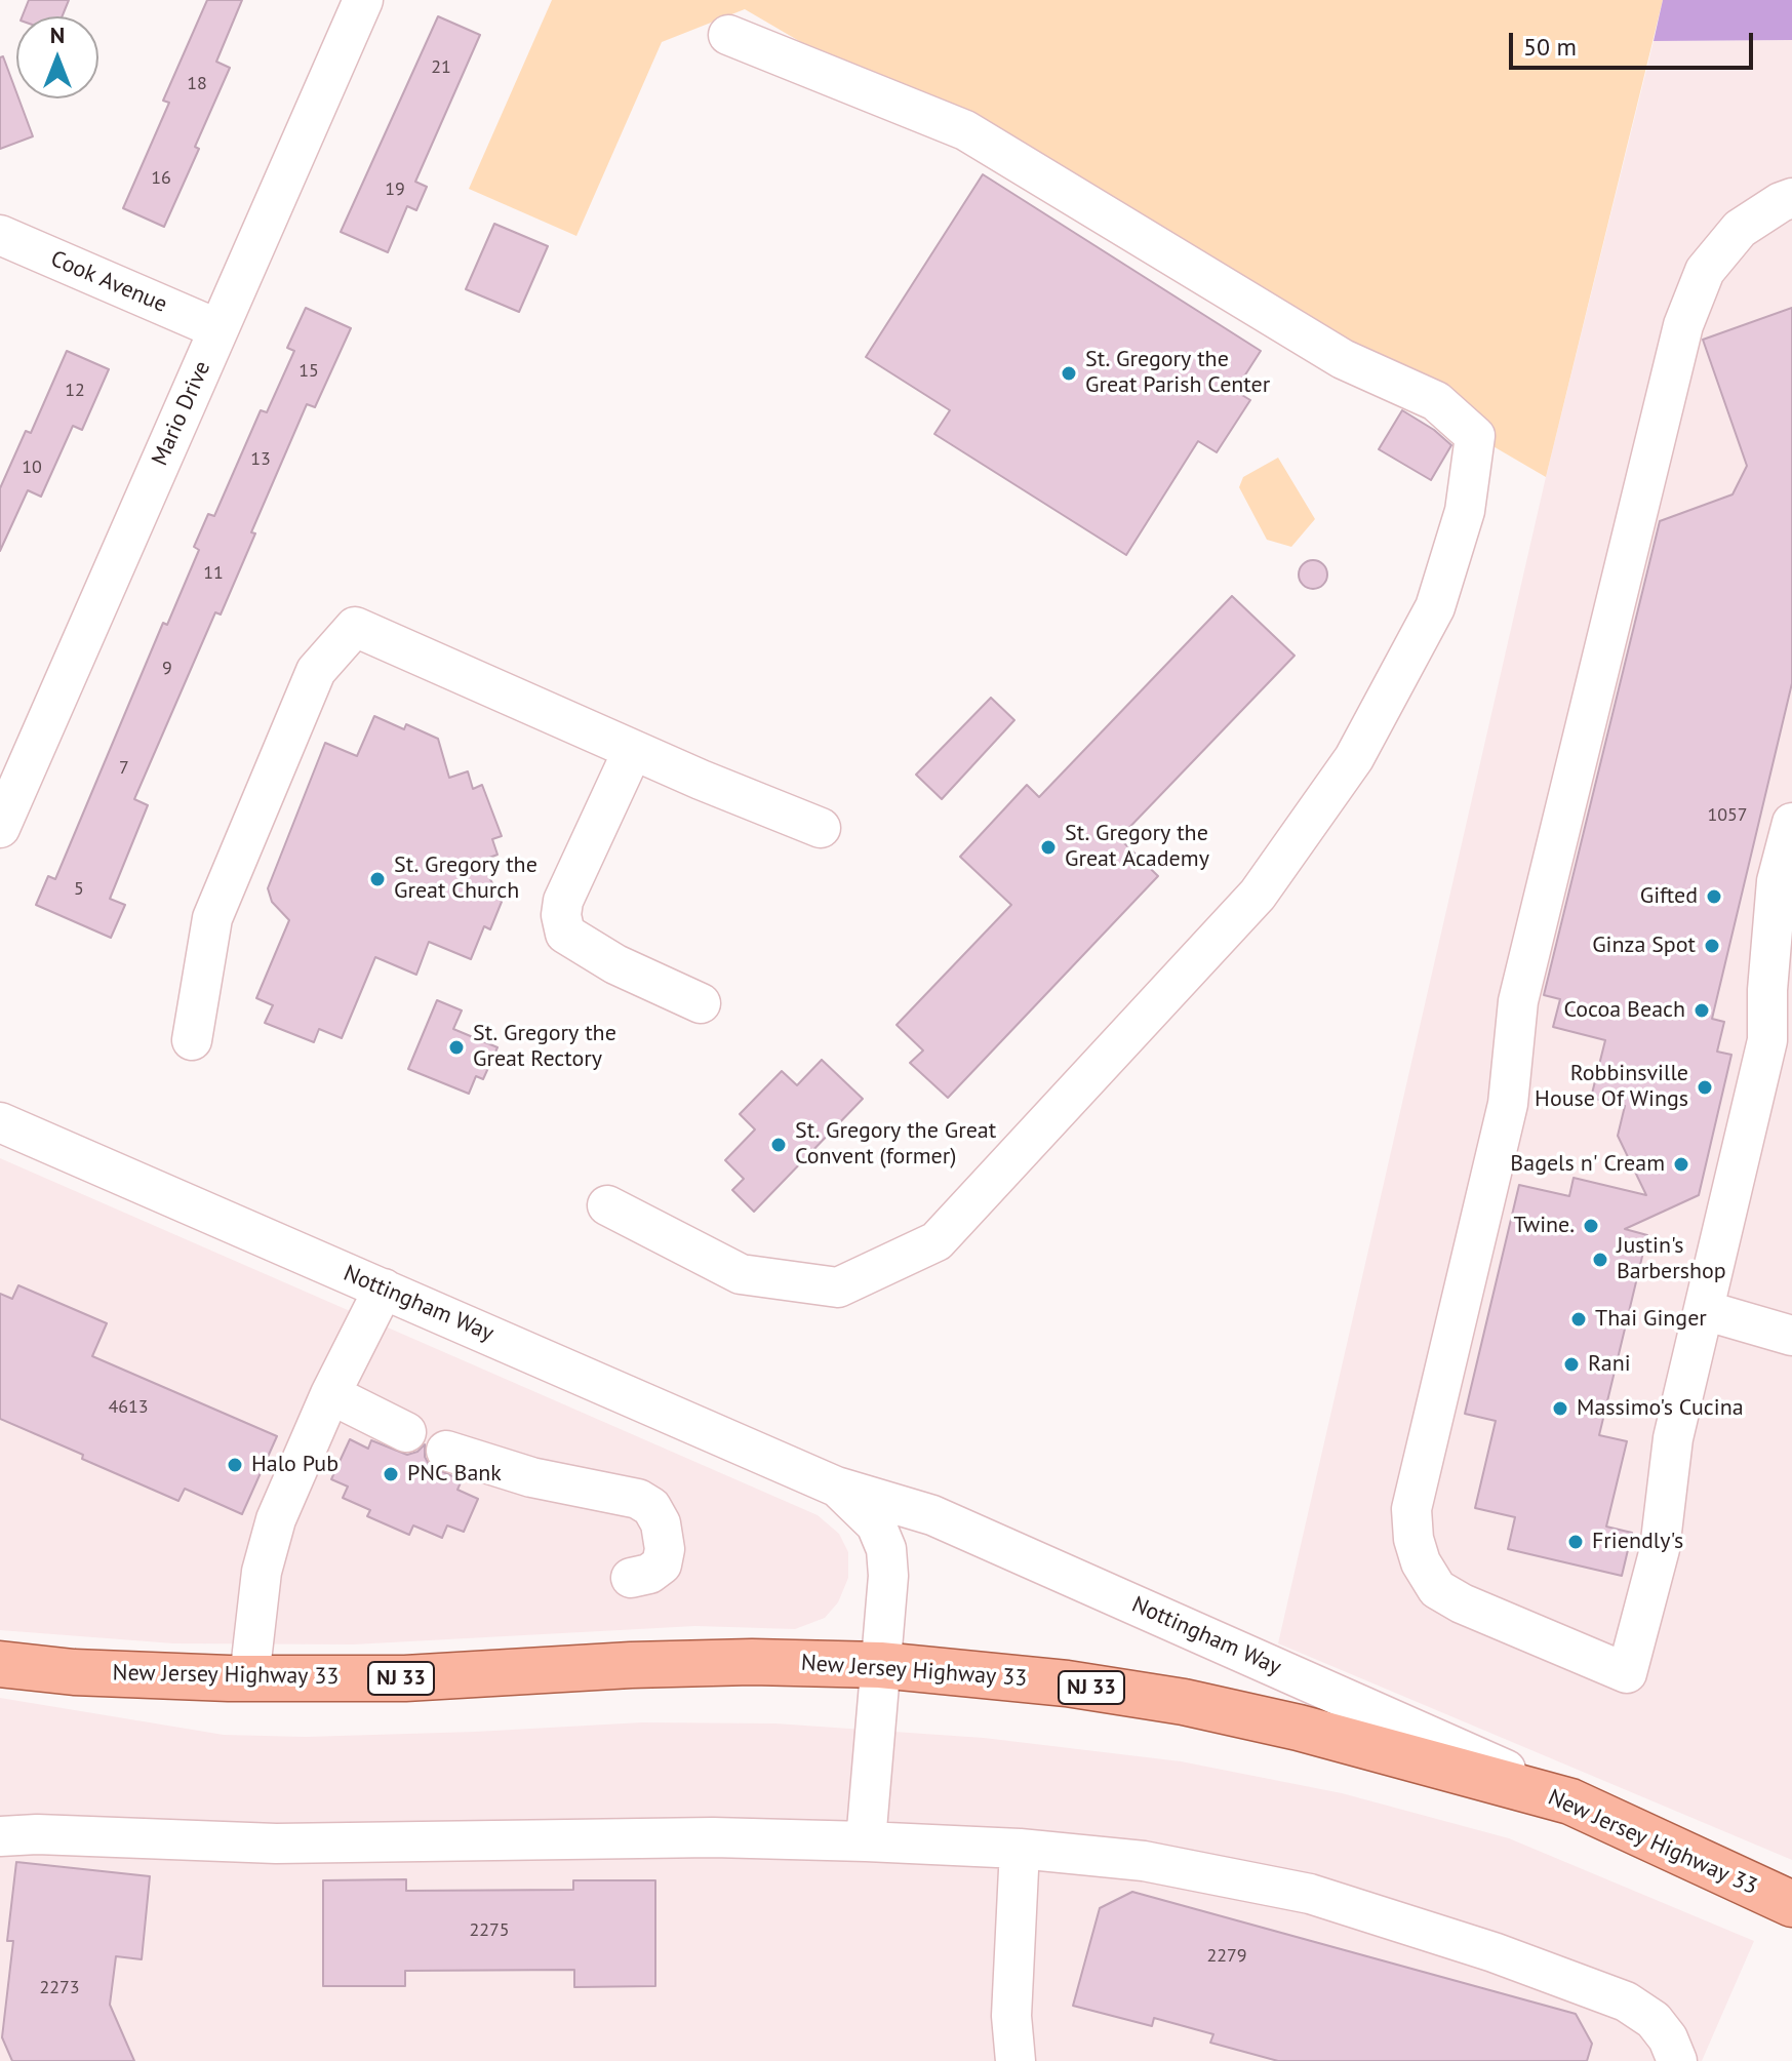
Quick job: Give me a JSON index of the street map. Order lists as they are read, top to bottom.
{
  "streets": {
    "main road": ["New Jersey Highway 33", "NJ 33"],
    "street": ["Cook Avenue", "Mario Drive", "Nottingham Way"]
  },
  "crossings": [
    ["Cook Avenue", "Mario Drive"],
    ["Nottingham Way", "New Jersey Highway 33"]
  ],
  "places": [
    "St. Gregory the Great Parish Center",
    "St. Gregory the Great Academy",
    "St. Gregory the Great Church",
    "Gifted",
    "Ginza Spot",
    "Cocoa Beach",
    "St. Gregory the Great Rectory",
    "Robbinsville House Of Wings",
    "St. Gregory the Great Convent (former)",
    "Bagels n' Cream",
    "Twine.",
    "Justin's Barbershop",
    "Thai Ginger",
    "Rani",
    "Massimo's Cucina",
    "Halo Pub",
    "PNC Bank",
    "Friendly's"
  ],
  "house_numbers": [
    "21",
    "18",
    "16",
    "19",
    "15",
    "12",
    "13",
    "10",
    "11",
    "9",
    "7",
    "1057",
    "5",
    "4613",
    "2275",
    "2279",
    "2273"
  ],
  "scale_bar": "50 m",
  "north": "top"
}
